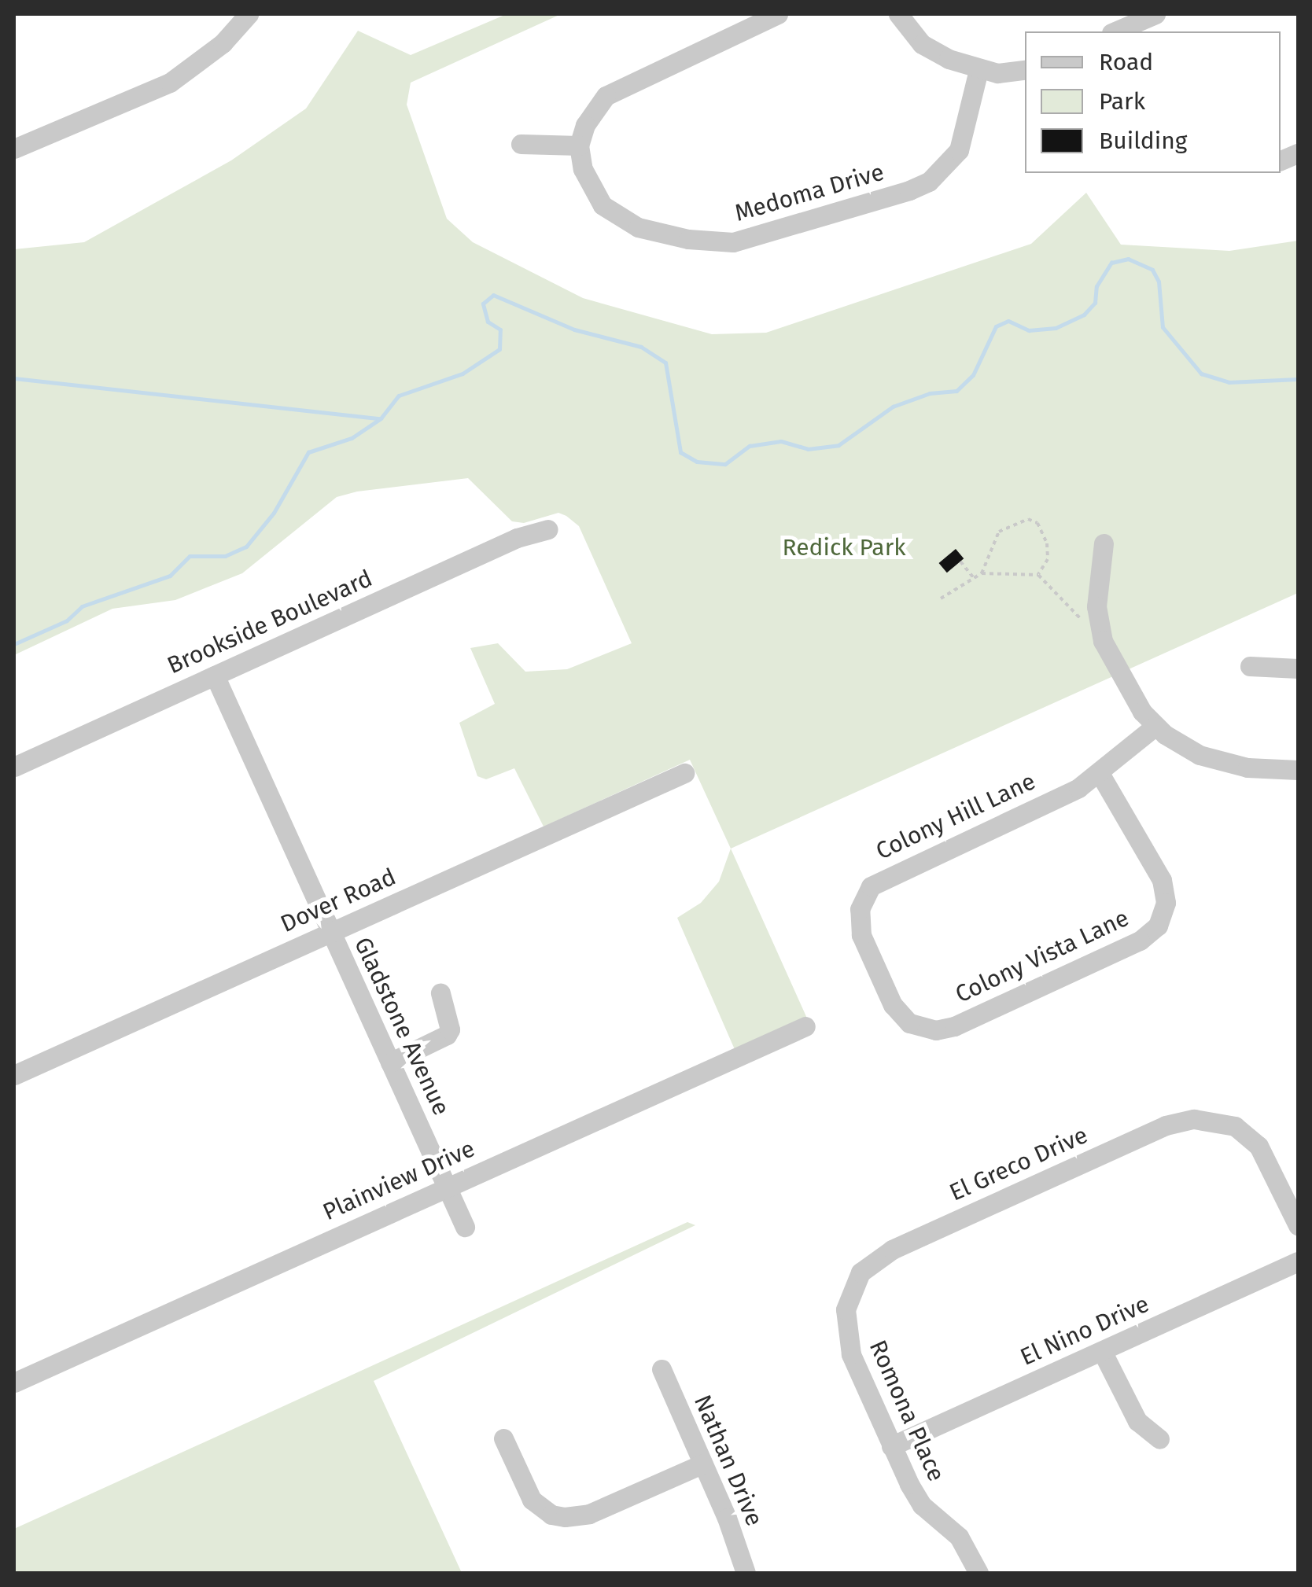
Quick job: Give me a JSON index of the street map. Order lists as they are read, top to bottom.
{
  "streets": {
    "street": [
      "Medoma Drive",
      "Brookside Boulevard",
      "Colony Hill Lane",
      "Dover Road",
      "Colony Vista Lane",
      "Gladstone Avenue",
      "El Greco Drive",
      "Plainview Drive",
      "El Nino Drive",
      "Romona Place",
      "Nathan Drive"
    ]
  },
  "crossings": [
    ["Brookside Boulevard", "Gladstone Avenue"],
    ["Colony Hill Lane", "Colony Vista Lane"],
    ["Dover Road", "Gladstone Avenue"],
    ["Gladstone Avenue", "Plainview Drive"],
    ["El Greco Drive", "Romona Place"],
    ["El Nino Drive", "Romona Place"]
  ],
  "parks": ["Redick Park"],
  "legend": ["Road", "Park", "Building"]
}
